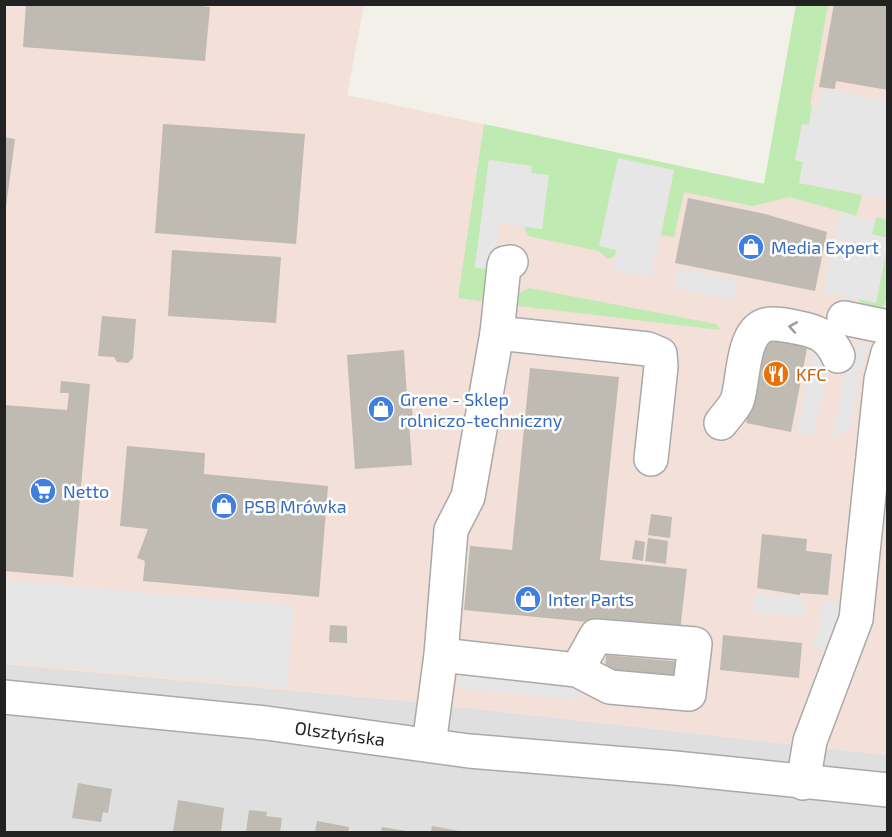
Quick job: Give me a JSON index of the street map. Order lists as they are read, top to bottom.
{
  "streets": {
    "street": ["Olsztyńska"]
  },
  "places": {
    "shop": [
      "Media Expert",
      "Grene - Sklep rolniczo-techniczny",
      "PSB Mrówka",
      "Inter Parts"
    ],
    "restaurant": ["KFC"],
    "supermarket": ["Netto"]
  }
}
